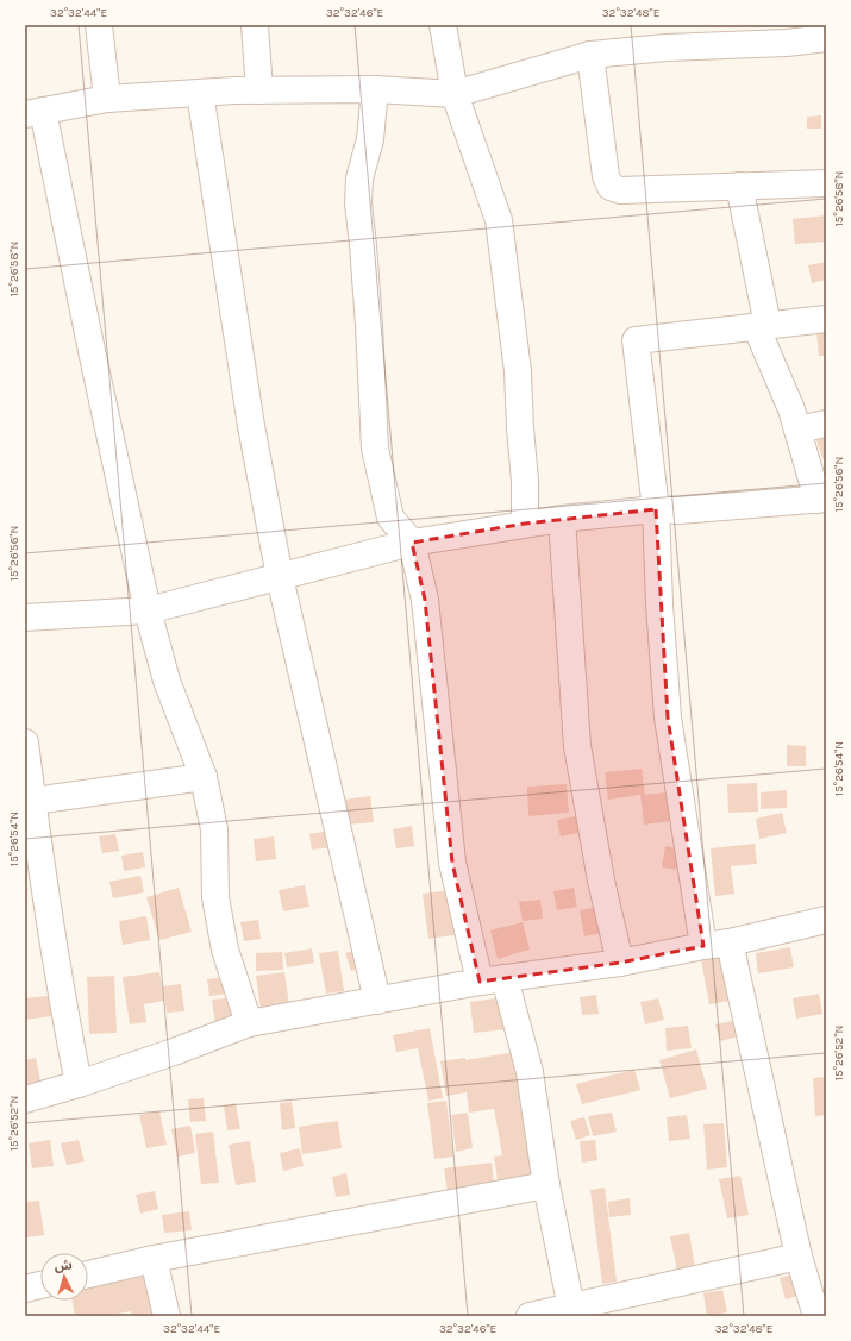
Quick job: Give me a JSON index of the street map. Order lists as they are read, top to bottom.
{
  "north": "top",
  "coordinates": [
    "32°32'44\"E",
    "32°32'46\"E",
    "32°32'48\"E",
    "15°26'58\"N",
    "15°26'56\"N",
    "15°26'54\"N",
    "15°26'52\"N"
  ]
}
